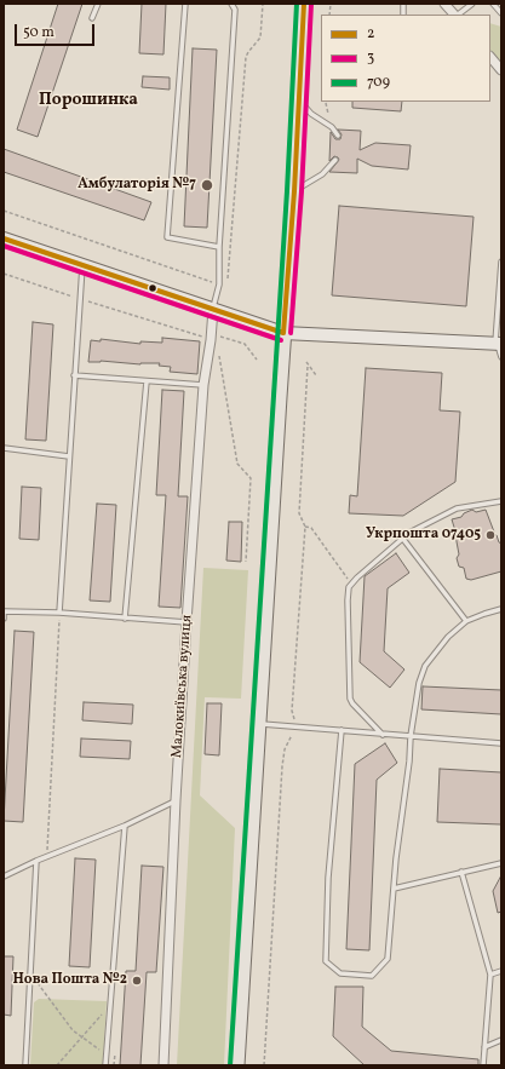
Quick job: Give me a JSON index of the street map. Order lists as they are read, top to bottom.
{
  "streets": {
    "street": ["Малокиївська вулиця"]
  },
  "districts": ["Порошинка"],
  "places": ["Амбулаторія №7", "Укрпошта 07405", "Нова Пошта №2"],
  "lines": ["transit line 2", "transit line 3", "transit line 709"],
  "legend": ["2", "3", "709"],
  "scale_bar": "50 m"
}
